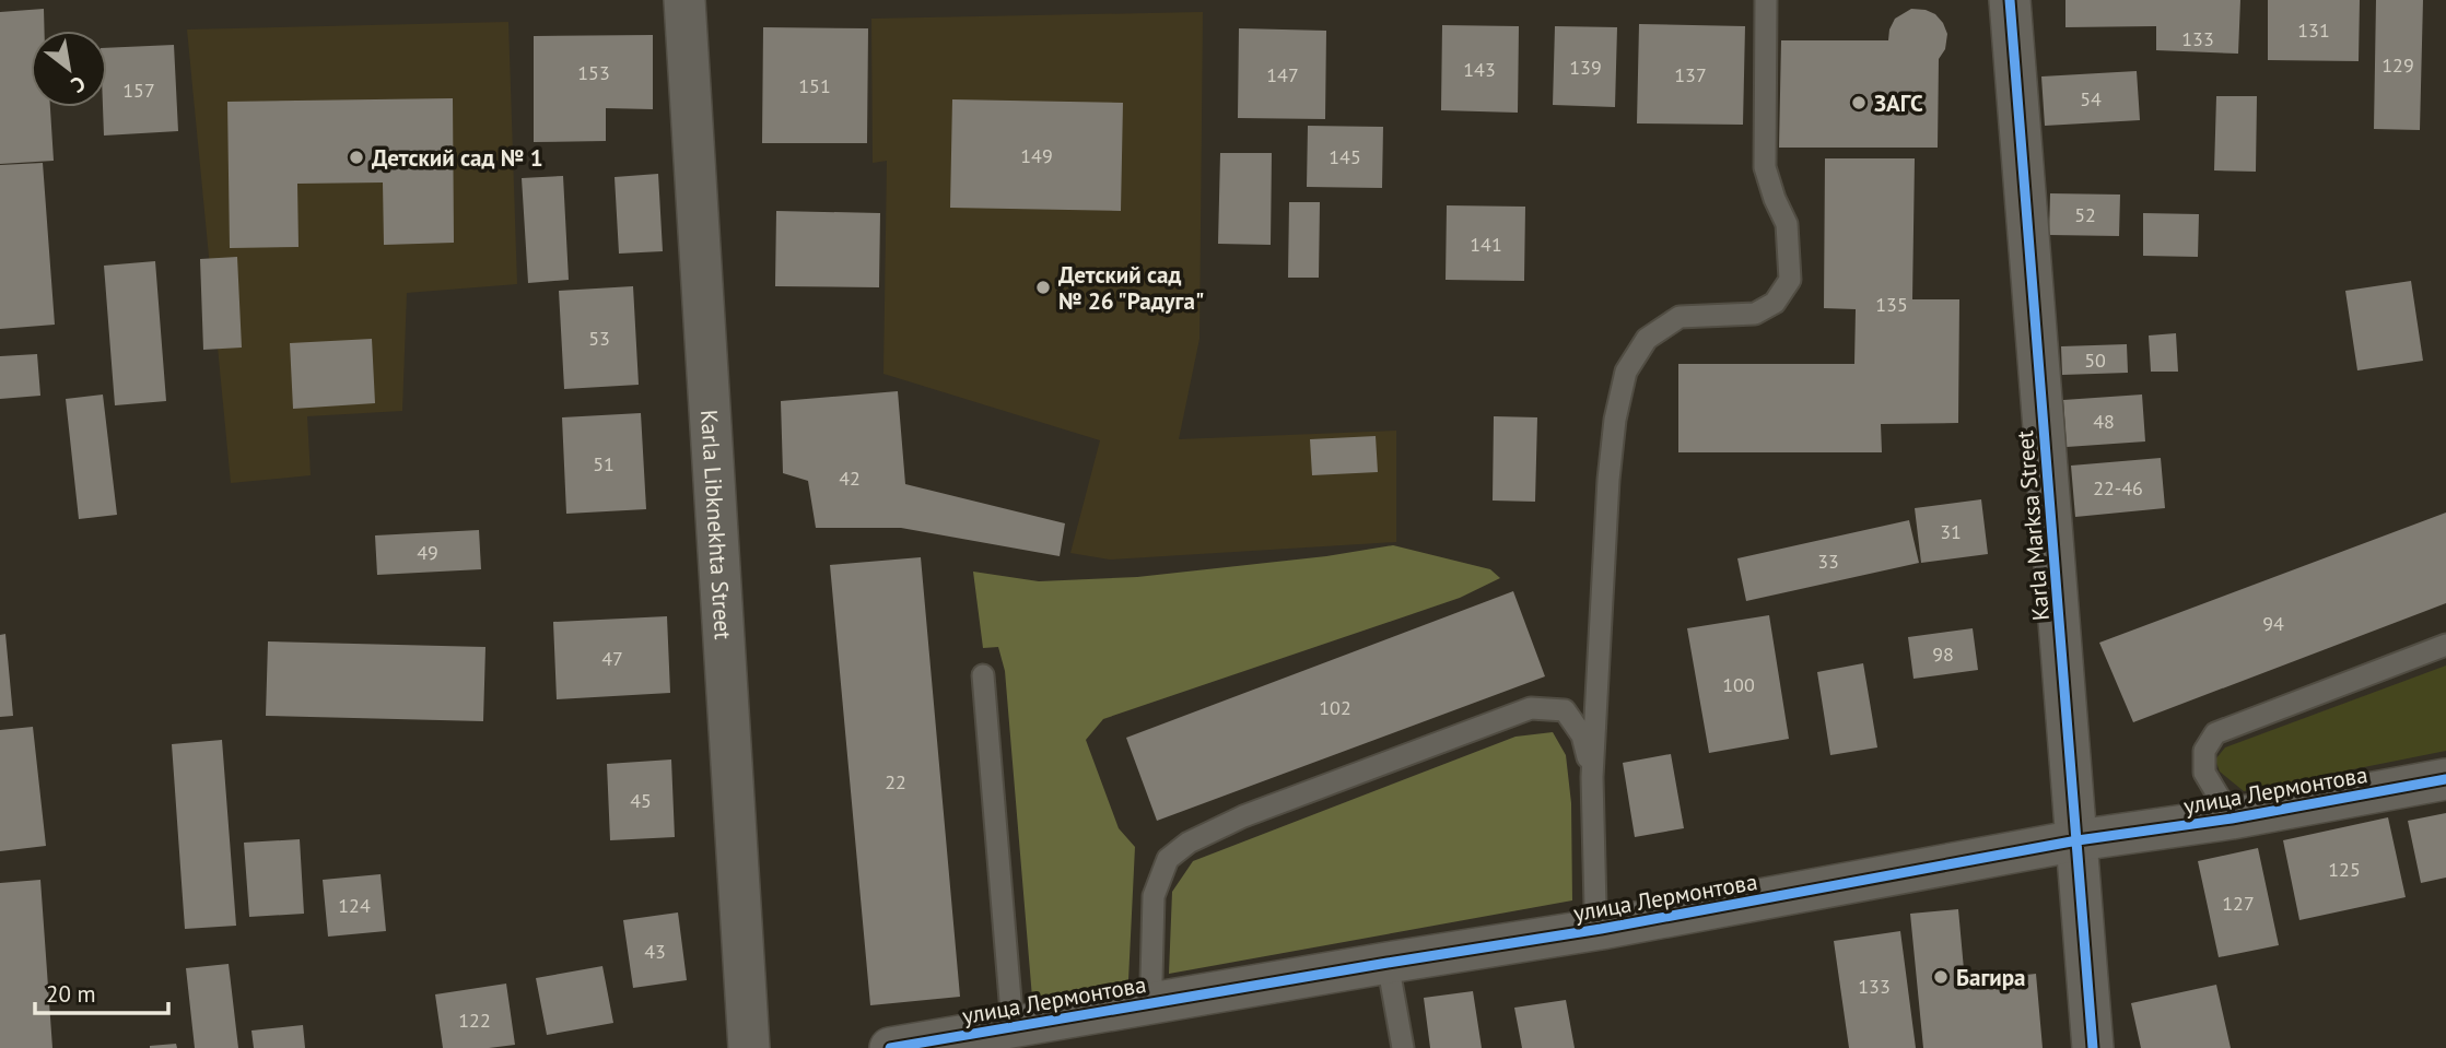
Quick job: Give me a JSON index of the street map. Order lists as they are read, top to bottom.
{
  "streets": {
    "street": ["Karla Libknekhta Street", "Karla Marksa Street", "улица Лермонтова"]
  },
  "crossings": [
    ["Karla Marksa Street", "улица Лермонтова"]
  ],
  "places": [
    "ЗАГС",
    "Детский сад № 1",
    "Детский сад № 26 \"Радуга\"",
    "Багира"
  ],
  "house_numbers": [
    "131",
    "133",
    "129",
    "139",
    "143",
    "153",
    "147",
    "137",
    "151",
    "157",
    "54",
    "149",
    "145",
    "52",
    "141",
    "135",
    "53",
    "50",
    "48",
    "51",
    "42",
    "22-46",
    "31",
    "49",
    "33",
    "94",
    "98",
    "47",
    "100",
    "102",
    "22",
    "45",
    "125",
    "127",
    "124",
    "43",
    "133",
    "122"
  ],
  "scale_bar": "20 m",
  "north": "bottom right"
}
